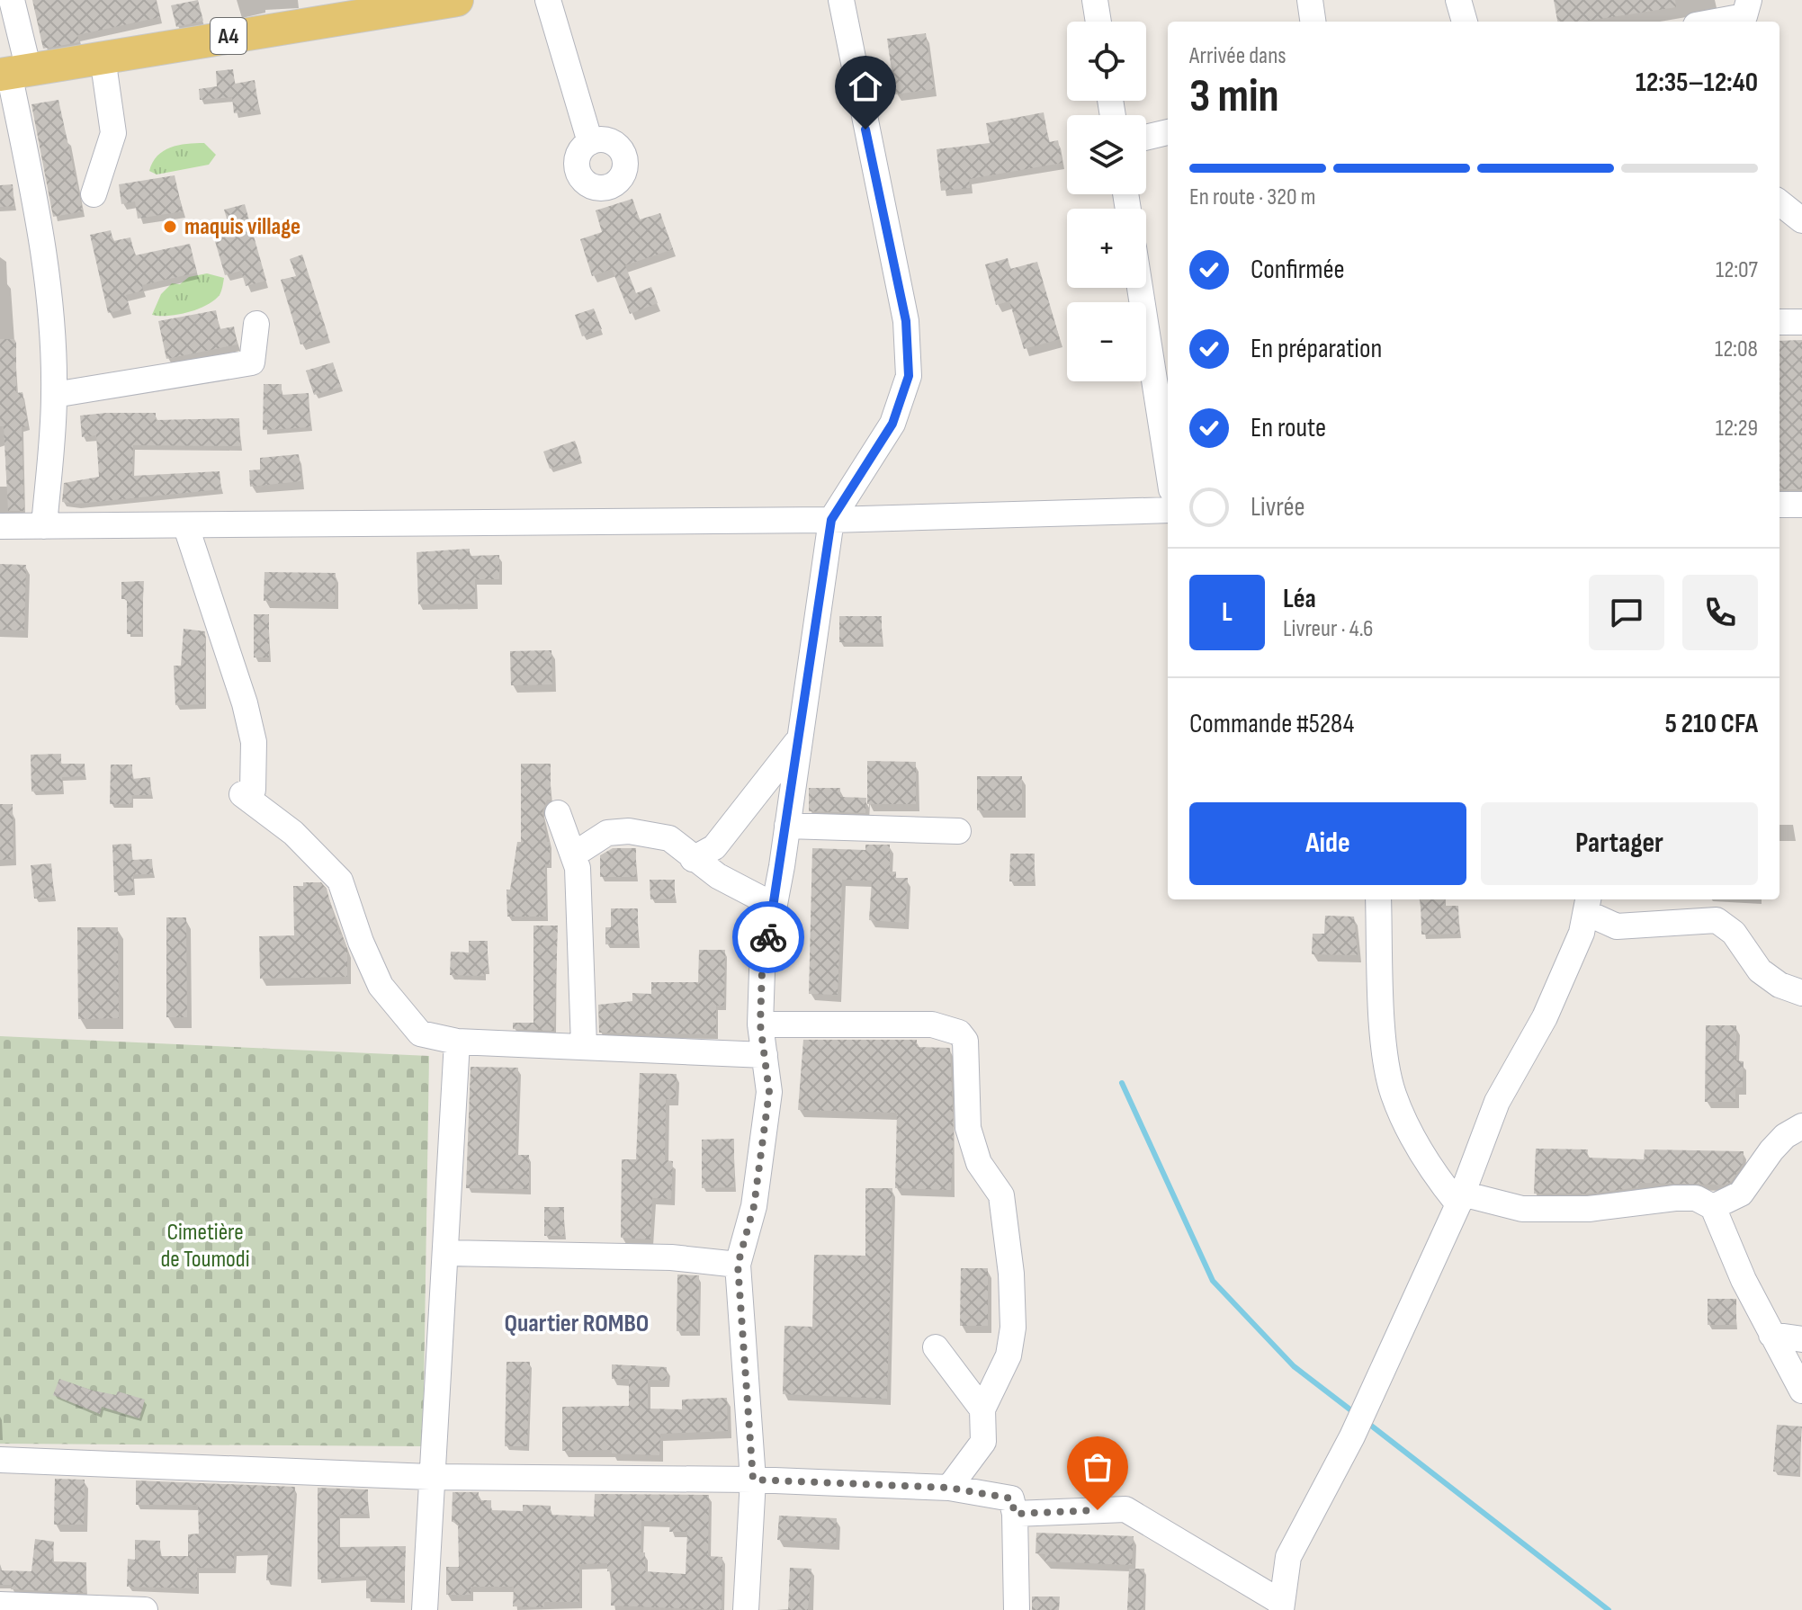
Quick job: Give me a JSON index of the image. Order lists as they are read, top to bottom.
{
  "streets": {
    "main road": ["A4"]
  },
  "districts": ["Quartier ROMBO"],
  "parks": ["Cimetière de Toumodi"],
  "places": ["maquis village"],
  "page": {
    "map_buttons": ["+", "−"],
    "heading": ["3 min", "Arrivée dans", "12:35–12:40"],
    "panel": [
      "Léa",
      "Livreur · 4.6",
      "Commande #5284",
      "5 210 CFA"
    ],
    "bar": "En route · 320 m",
    "list": [
      ["Confirmée", "12:07"],
      ["En préparation", "12:08"],
      ["En route", "12:29"],
      "Livrée"
    ],
    "round": "L",
    "buttons": ["Aide", "Partager"]
  }
}
